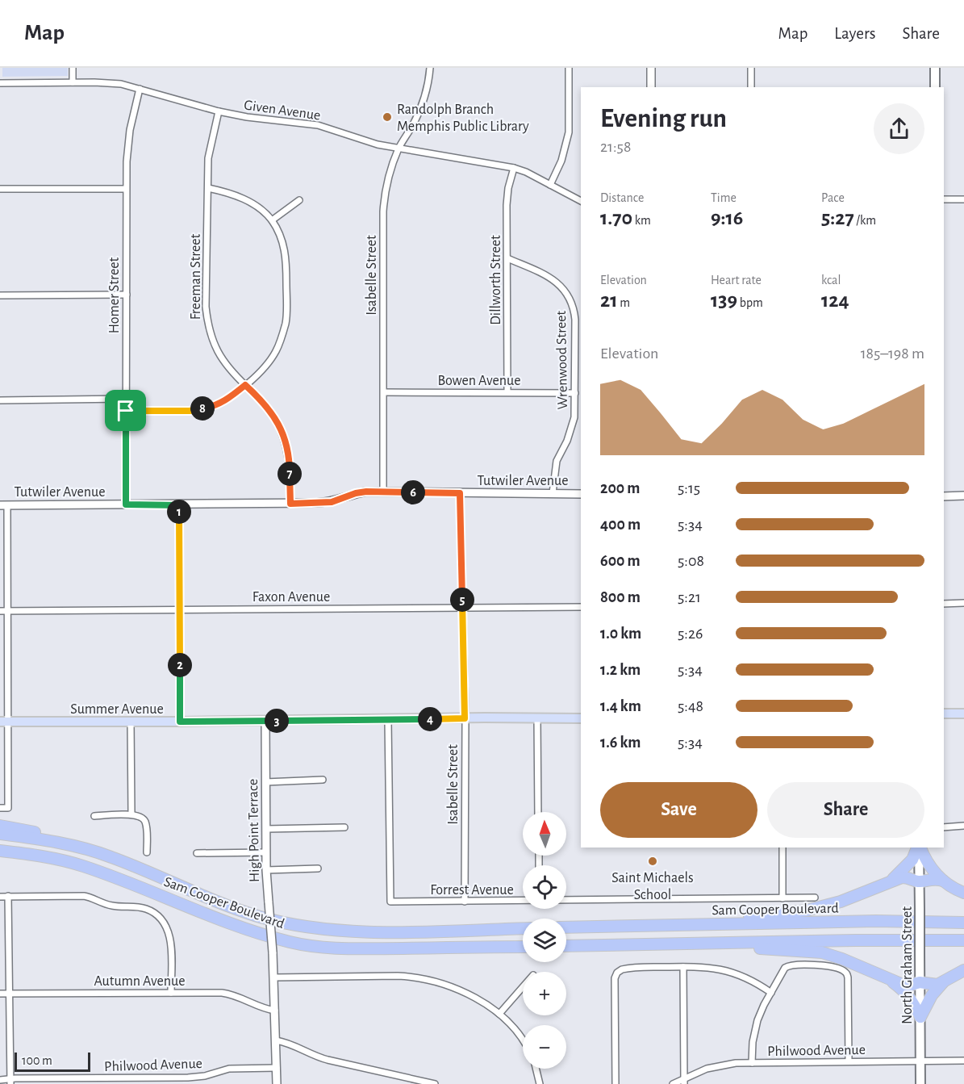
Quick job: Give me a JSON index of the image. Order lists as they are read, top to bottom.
{
  "streets": {
    "highway": ["Sam Cooper Boulevard"],
    "main road": ["Summer Avenue", "North Graham Street"],
    "street": [
      "Given Avenue",
      "Isabelle Street",
      "Freeman Street",
      "Dillworth Street",
      "Homer Street",
      "Wrenwood Street",
      "Bowen Avenue",
      "Tutwiler Avenue",
      "Faxon Avenue",
      "High Point Terrace",
      "Forrest Avenue",
      "Autumn Avenue",
      "Philwood Avenue"
    ]
  },
  "crossings": [
    ["Given Avenue", "Isabelle Street"],
    ["Given Avenue", "Freeman Street"],
    ["Given Avenue", "Dillworth Street"],
    ["Given Avenue", "Homer Street"],
    ["Isabelle Street", "Bowen Avenue"],
    ["Isabelle Street", "Tutwiler Avenue"],
    ["Isabelle Street", "Faxon Avenue"],
    ["Isabelle Street", "Summer Avenue"],
    ["Isabelle Street", "Forrest Avenue"],
    ["Freeman Street", "Tutwiler Avenue"],
    ["Dillworth Street", "Wrenwood Street"],
    ["Dillworth Street", "Bowen Avenue"],
    ["Homer Street", "Tutwiler Avenue"],
    ["Wrenwood Street", "Bowen Avenue"],
    ["Wrenwood Street", "Tutwiler Avenue"],
    ["Summer Avenue", "High Point Terrace"],
    ["Summer Avenue", "Forrest Avenue"],
    ["High Point Terrace", "Autumn Avenue"],
    ["High Point Terrace", "Philwood Avenue"],
    ["North Graham Street", "Philwood Avenue"]
  ],
  "places": ["Randolph Branch Memphis Public Library", "Saint Michaels School"],
  "scale_bar": "100 m",
  "north": "top",
  "page": {
    "header": "Map",
    "nav": ["Map", "Layers", "Share"],
    "heading": ["Evening run", "21:58"],
    "stats": [
      ["Distance", "1.70 km"],
      ["Time", "9:16"],
      ["Pace", "5:27 /km"],
      ["Elevation", "21 m"],
      ["Heart rate", "139 bpm"],
      ["kcal", "124"]
    ],
    "chart": ["Elevation", "185–198 m"],
    "pins": [
      "8",
      "7",
      "6",
      "1",
      "5",
      "2",
      "4",
      "3"
    ],
    "list": [
      {
        "name": "200 m",
        "note": "5:15"
      },
      {
        "name": "400 m",
        "note": "5:34"
      },
      {
        "name": "600 m",
        "note": "5:08"
      },
      {
        "name": "800 m",
        "note": "5:21"
      },
      {
        "name": "1.0 km",
        "note": "5:26"
      },
      {
        "name": "1.2 km",
        "note": "5:34"
      },
      {
        "name": "1.4 km",
        "note": "5:48"
      },
      {
        "name": "1.6 km",
        "note": "5:34"
      }
    ],
    "buttons": ["Save", "Share"],
    "map_buttons": ["+", "−"],
    "scale": "100 m"
  }
}
